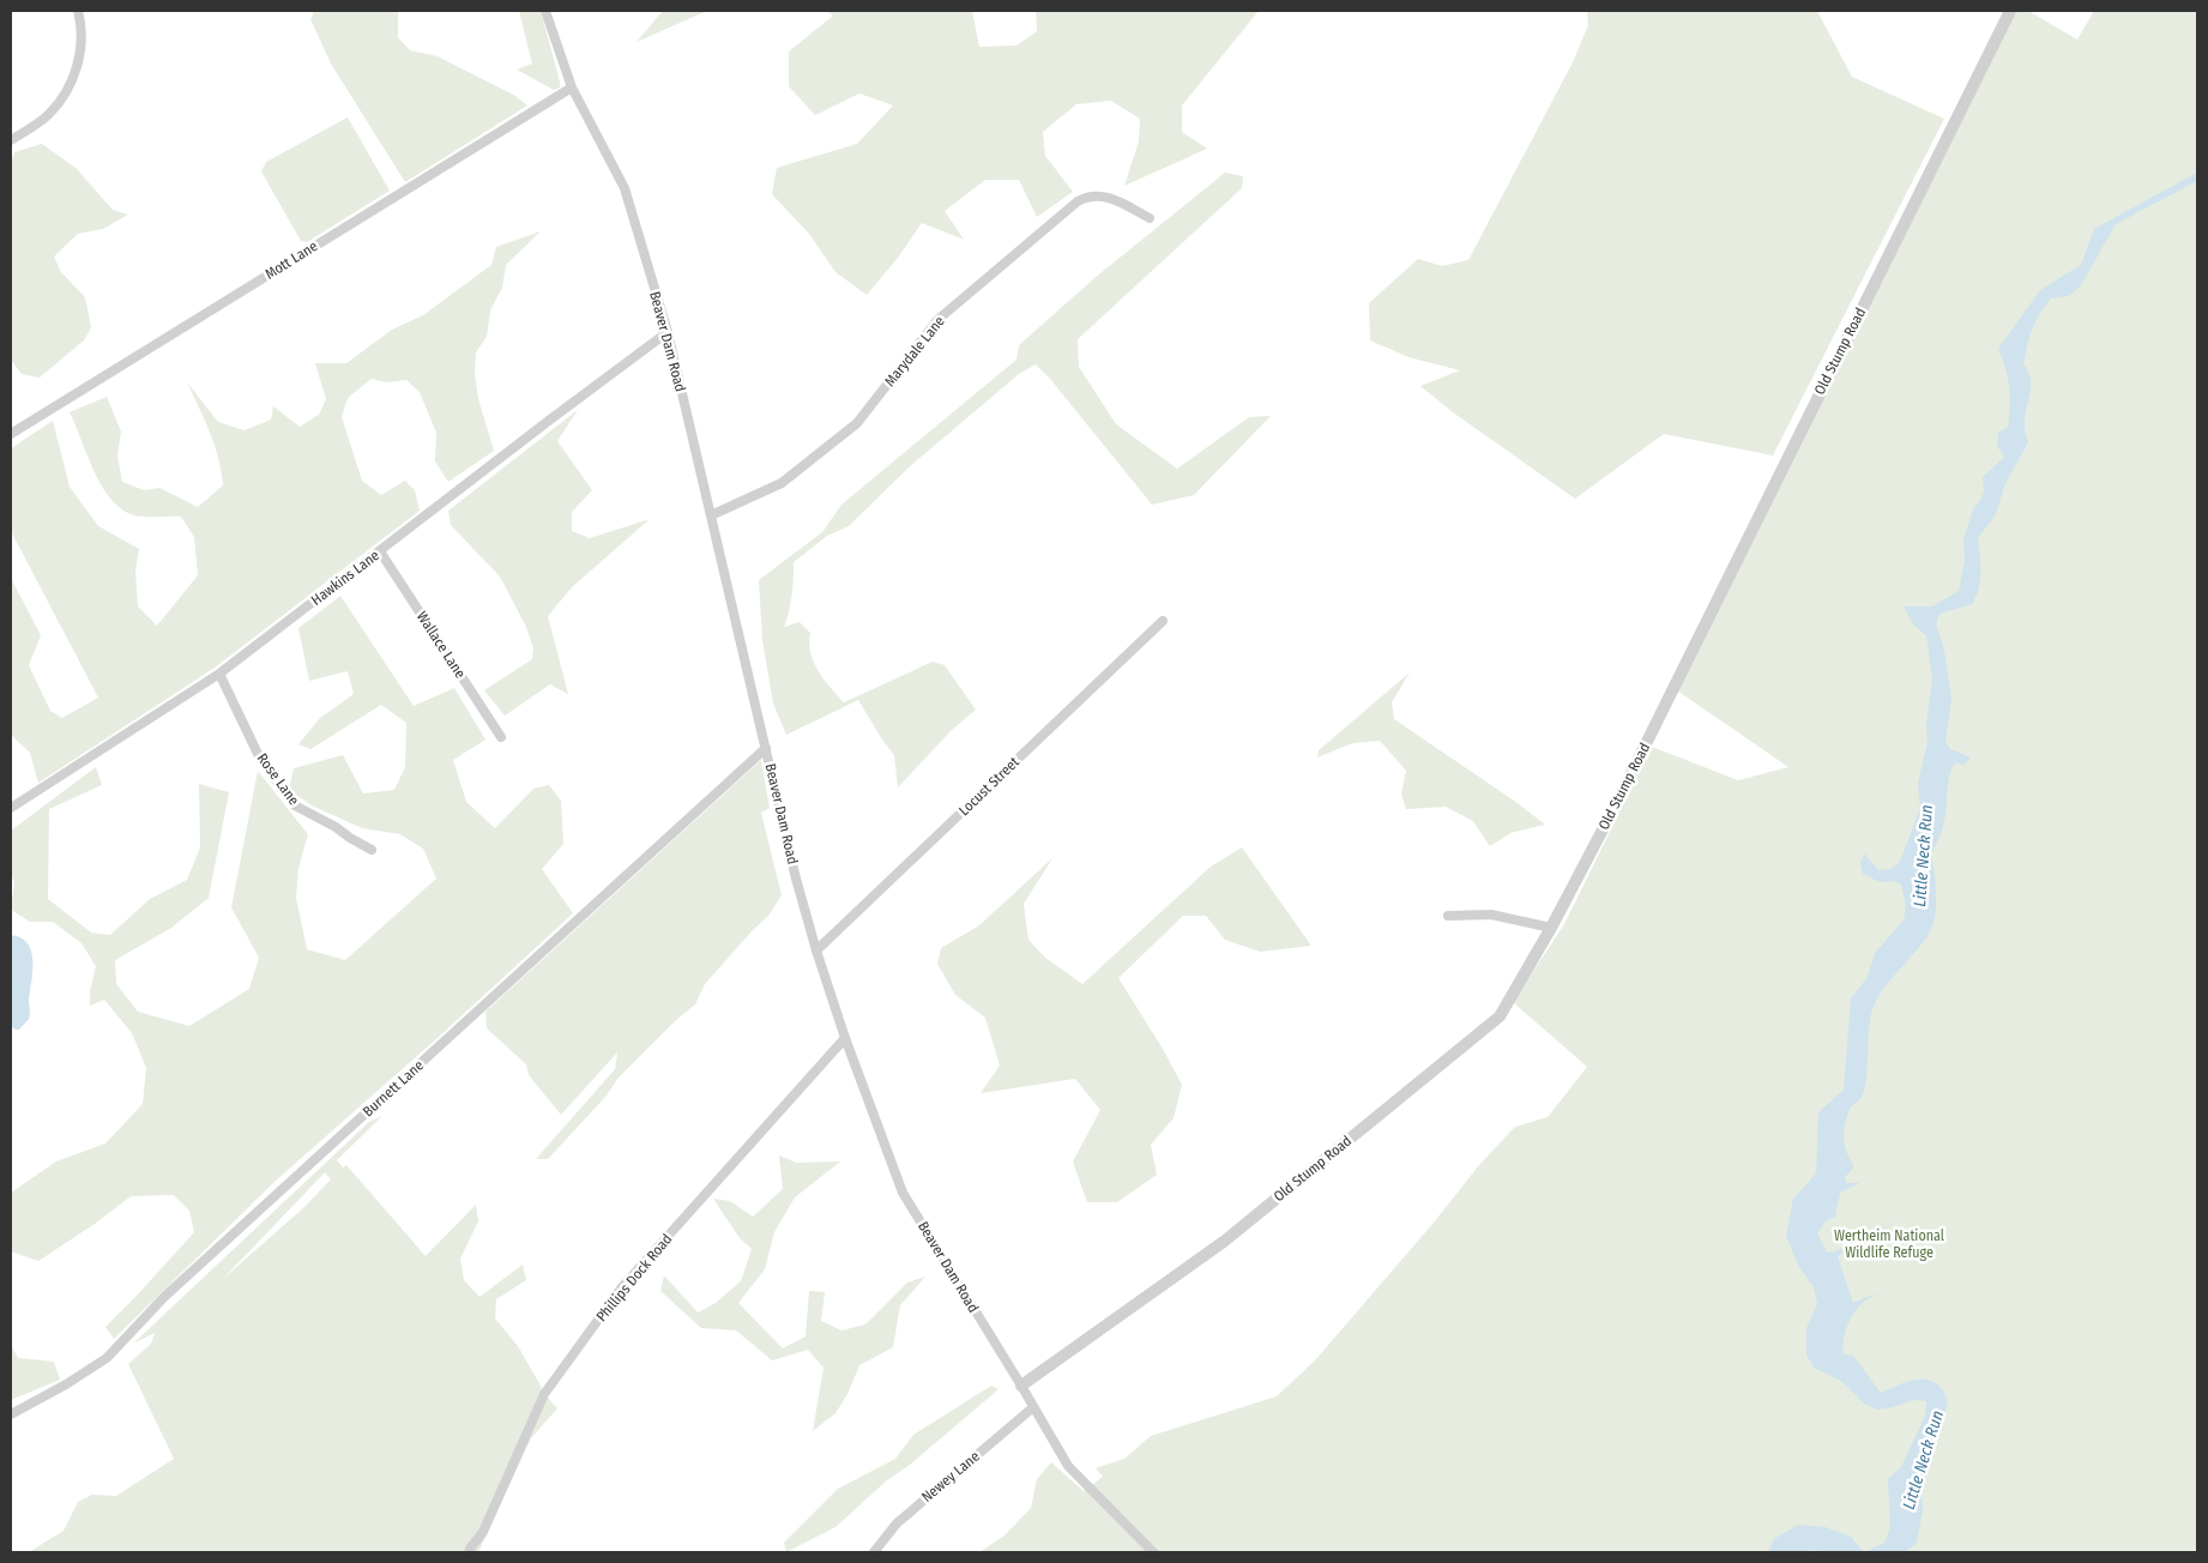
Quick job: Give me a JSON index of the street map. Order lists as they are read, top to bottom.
{
  "streets": {
    "street": [
      "Mott Lane",
      "Beaver Dam Road",
      "Marydale Lane",
      "Old Stump Road",
      "Hawkins Lane",
      "Wallace Lane",
      "Rose Lane",
      "Locust Street",
      "Burnett Lane",
      "Phillips Dock Road",
      "Newey Lane"
    ]
  },
  "crossings": [
    ["Mott Lane", "Beaver Dam Road"],
    ["Beaver Dam Road", "Marydale Lane"],
    ["Beaver Dam Road", "Old Stump Road"],
    ["Beaver Dam Road", "Hawkins Lane"],
    ["Beaver Dam Road", "Locust Street"],
    ["Beaver Dam Road", "Burnett Lane"],
    ["Beaver Dam Road", "Phillips Dock Road"],
    ["Beaver Dam Road", "Newey Lane"],
    ["Hawkins Lane", "Wallace Lane"],
    ["Hawkins Lane", "Rose Lane"]
  ],
  "water": ["Little Neck Run"],
  "parks": ["Wertheim National Wildlife Refuge"]
}
